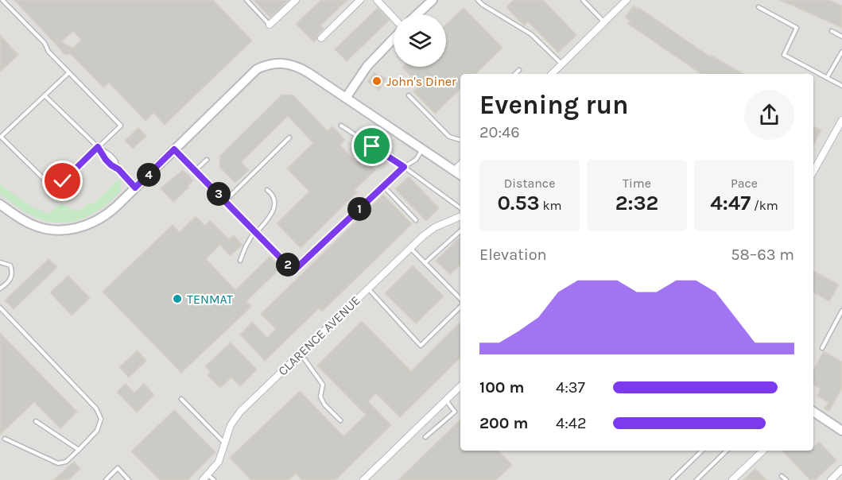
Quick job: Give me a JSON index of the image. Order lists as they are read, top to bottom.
{
  "streets": {
    "street": ["CLARENCE AVENUE"]
  },
  "places": ["John's Diner", "TENMAT"],
  "page": {
    "heading": ["Evening run", "20:46"],
    "stats": [
      ["Distance", "0.53 km"],
      ["Time", "2:32"],
      ["Pace", "4:47 /km"]
    ],
    "pins": [
      "4",
      "3",
      "1",
      "2"
    ],
    "chart": ["Elevation", "58–63 m"],
    "list": [
      {
        "name": "100 m",
        "note": "4:37"
      },
      {
        "name": "200 m",
        "note": "4:42"
      }
    ]
  }
}
